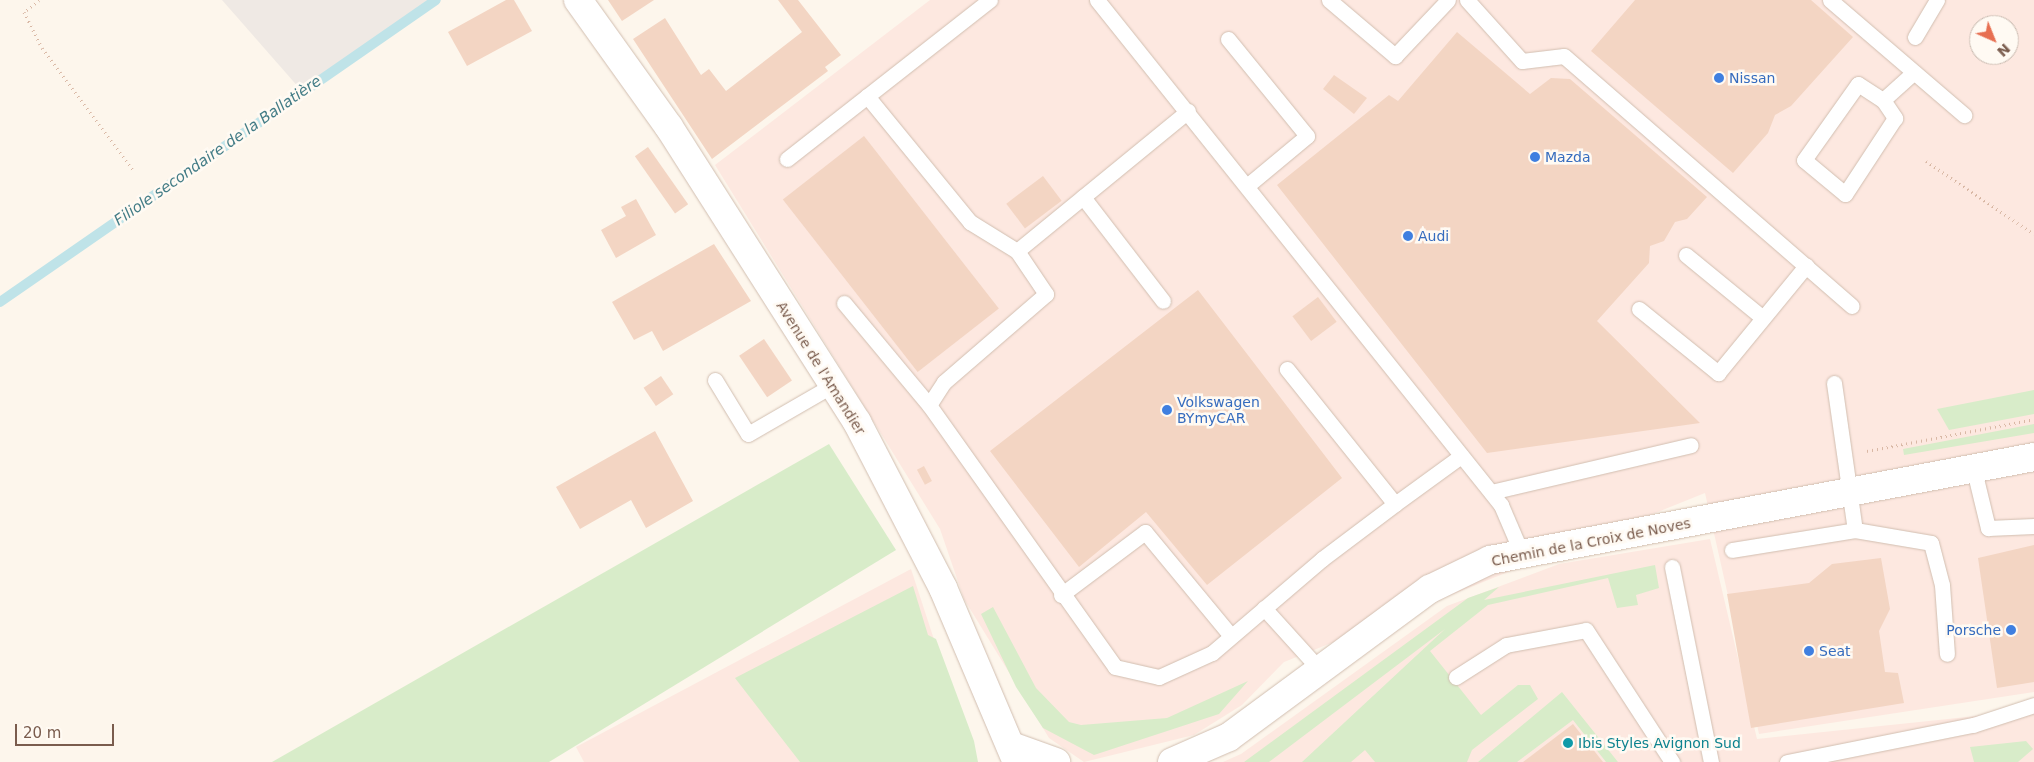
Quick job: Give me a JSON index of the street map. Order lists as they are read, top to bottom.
{
  "streets": {
    "street": ["Avenue de l'Amandier", "Chemin de la Croix de Noves"]
  },
  "water": ["Filiole secondaire de la Ballatière"],
  "places": [
    "Nissan",
    "Mazda",
    "Audi",
    "Volkswagen BYmyCAR",
    "Porsche",
    "Seat",
    "Ibis Styles Avignon Sud"
  ],
  "scale_bar": "20 m",
  "north": "bottom right"
}
